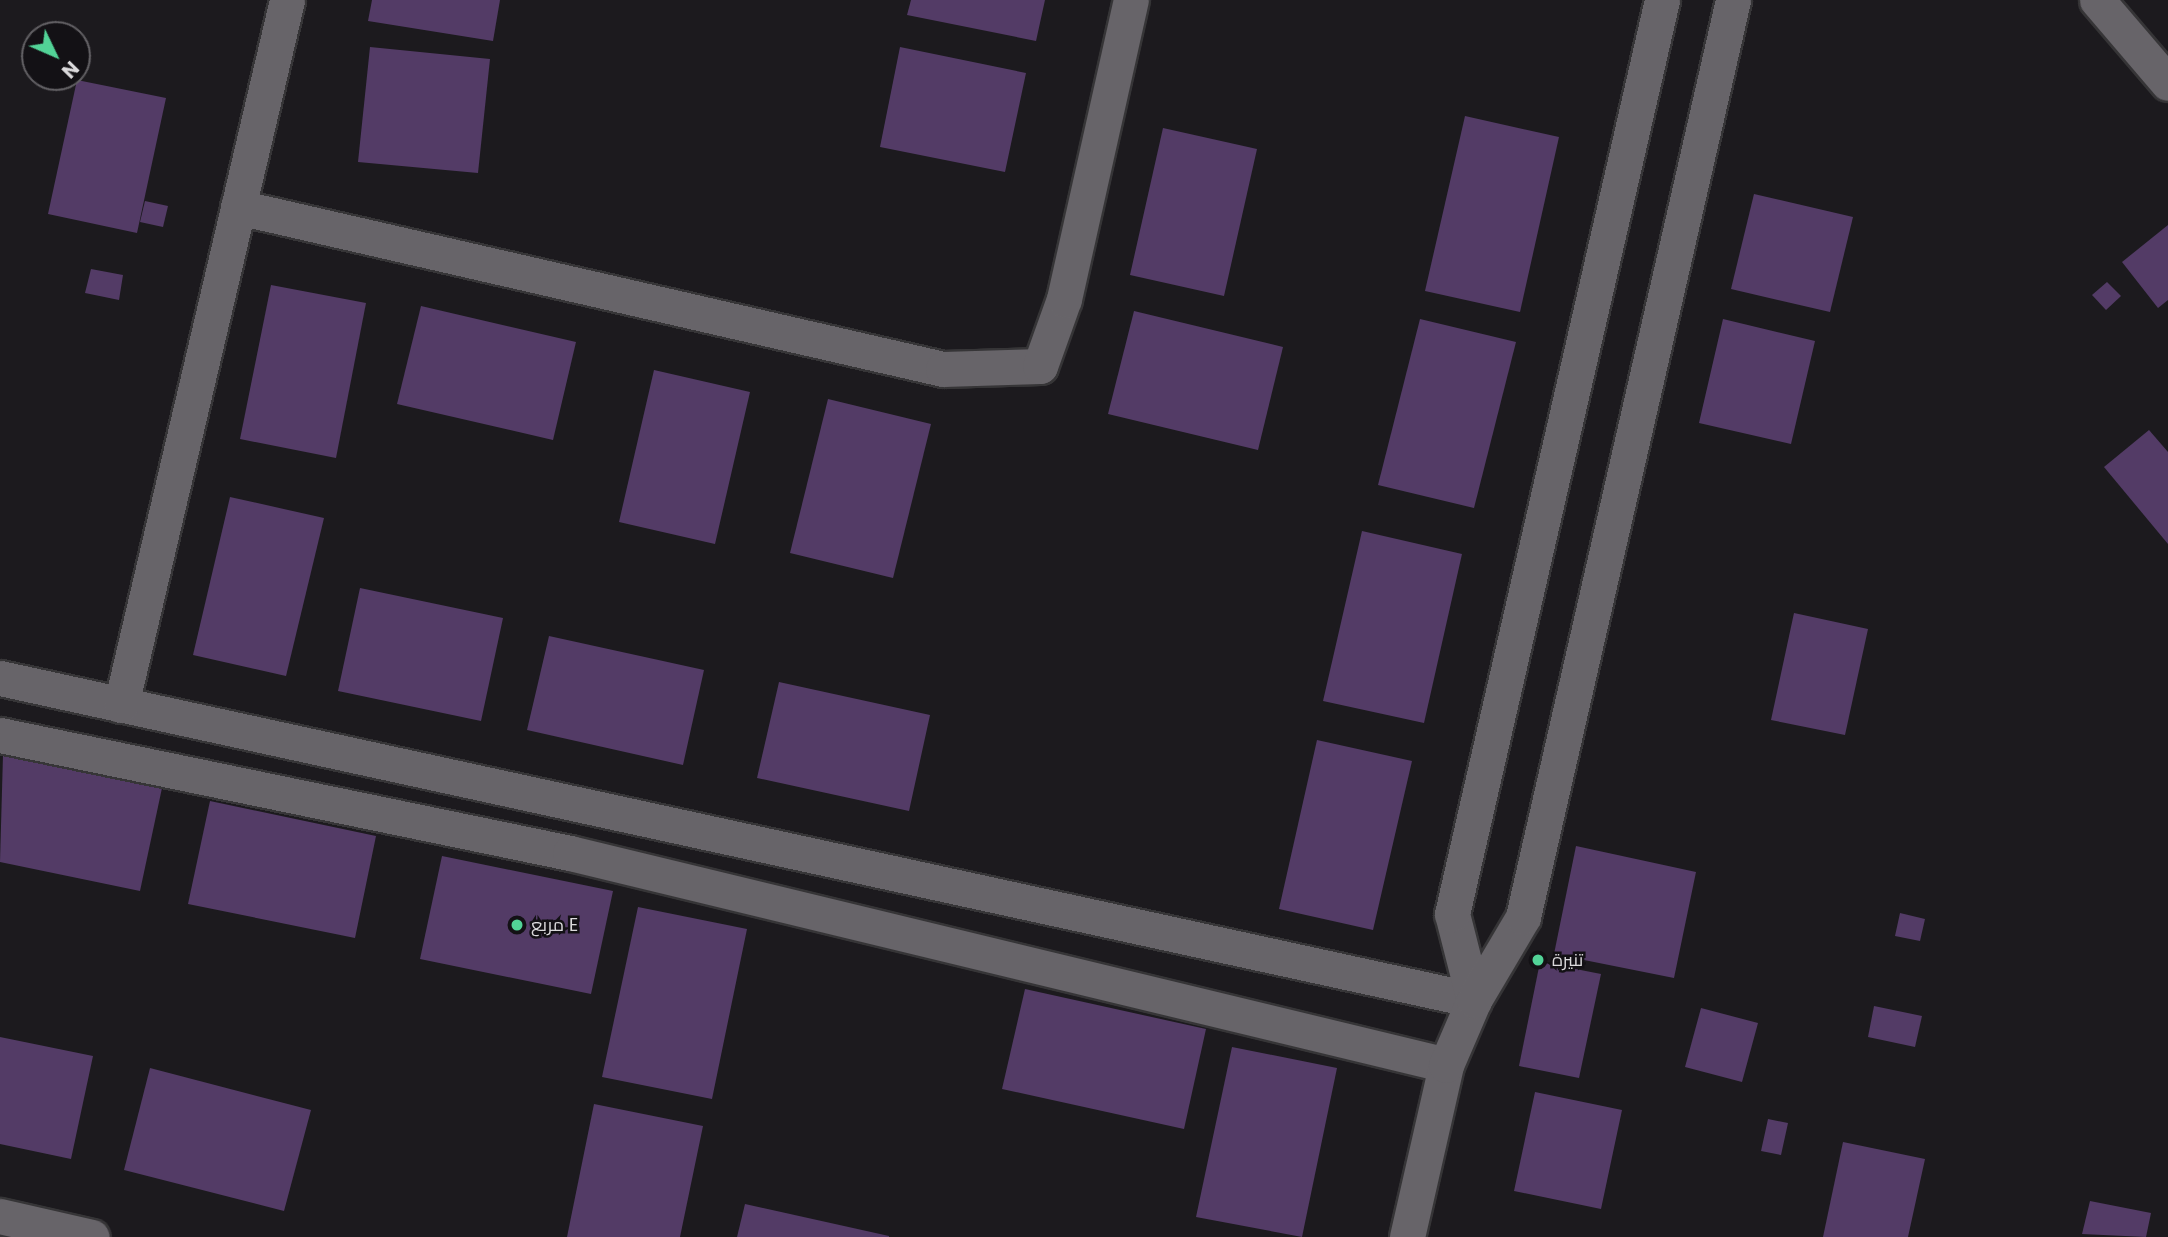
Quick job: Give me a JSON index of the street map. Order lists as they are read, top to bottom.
{
  "places": ["مربع E", "تنيرة"],
  "north": "bottom right"
}
